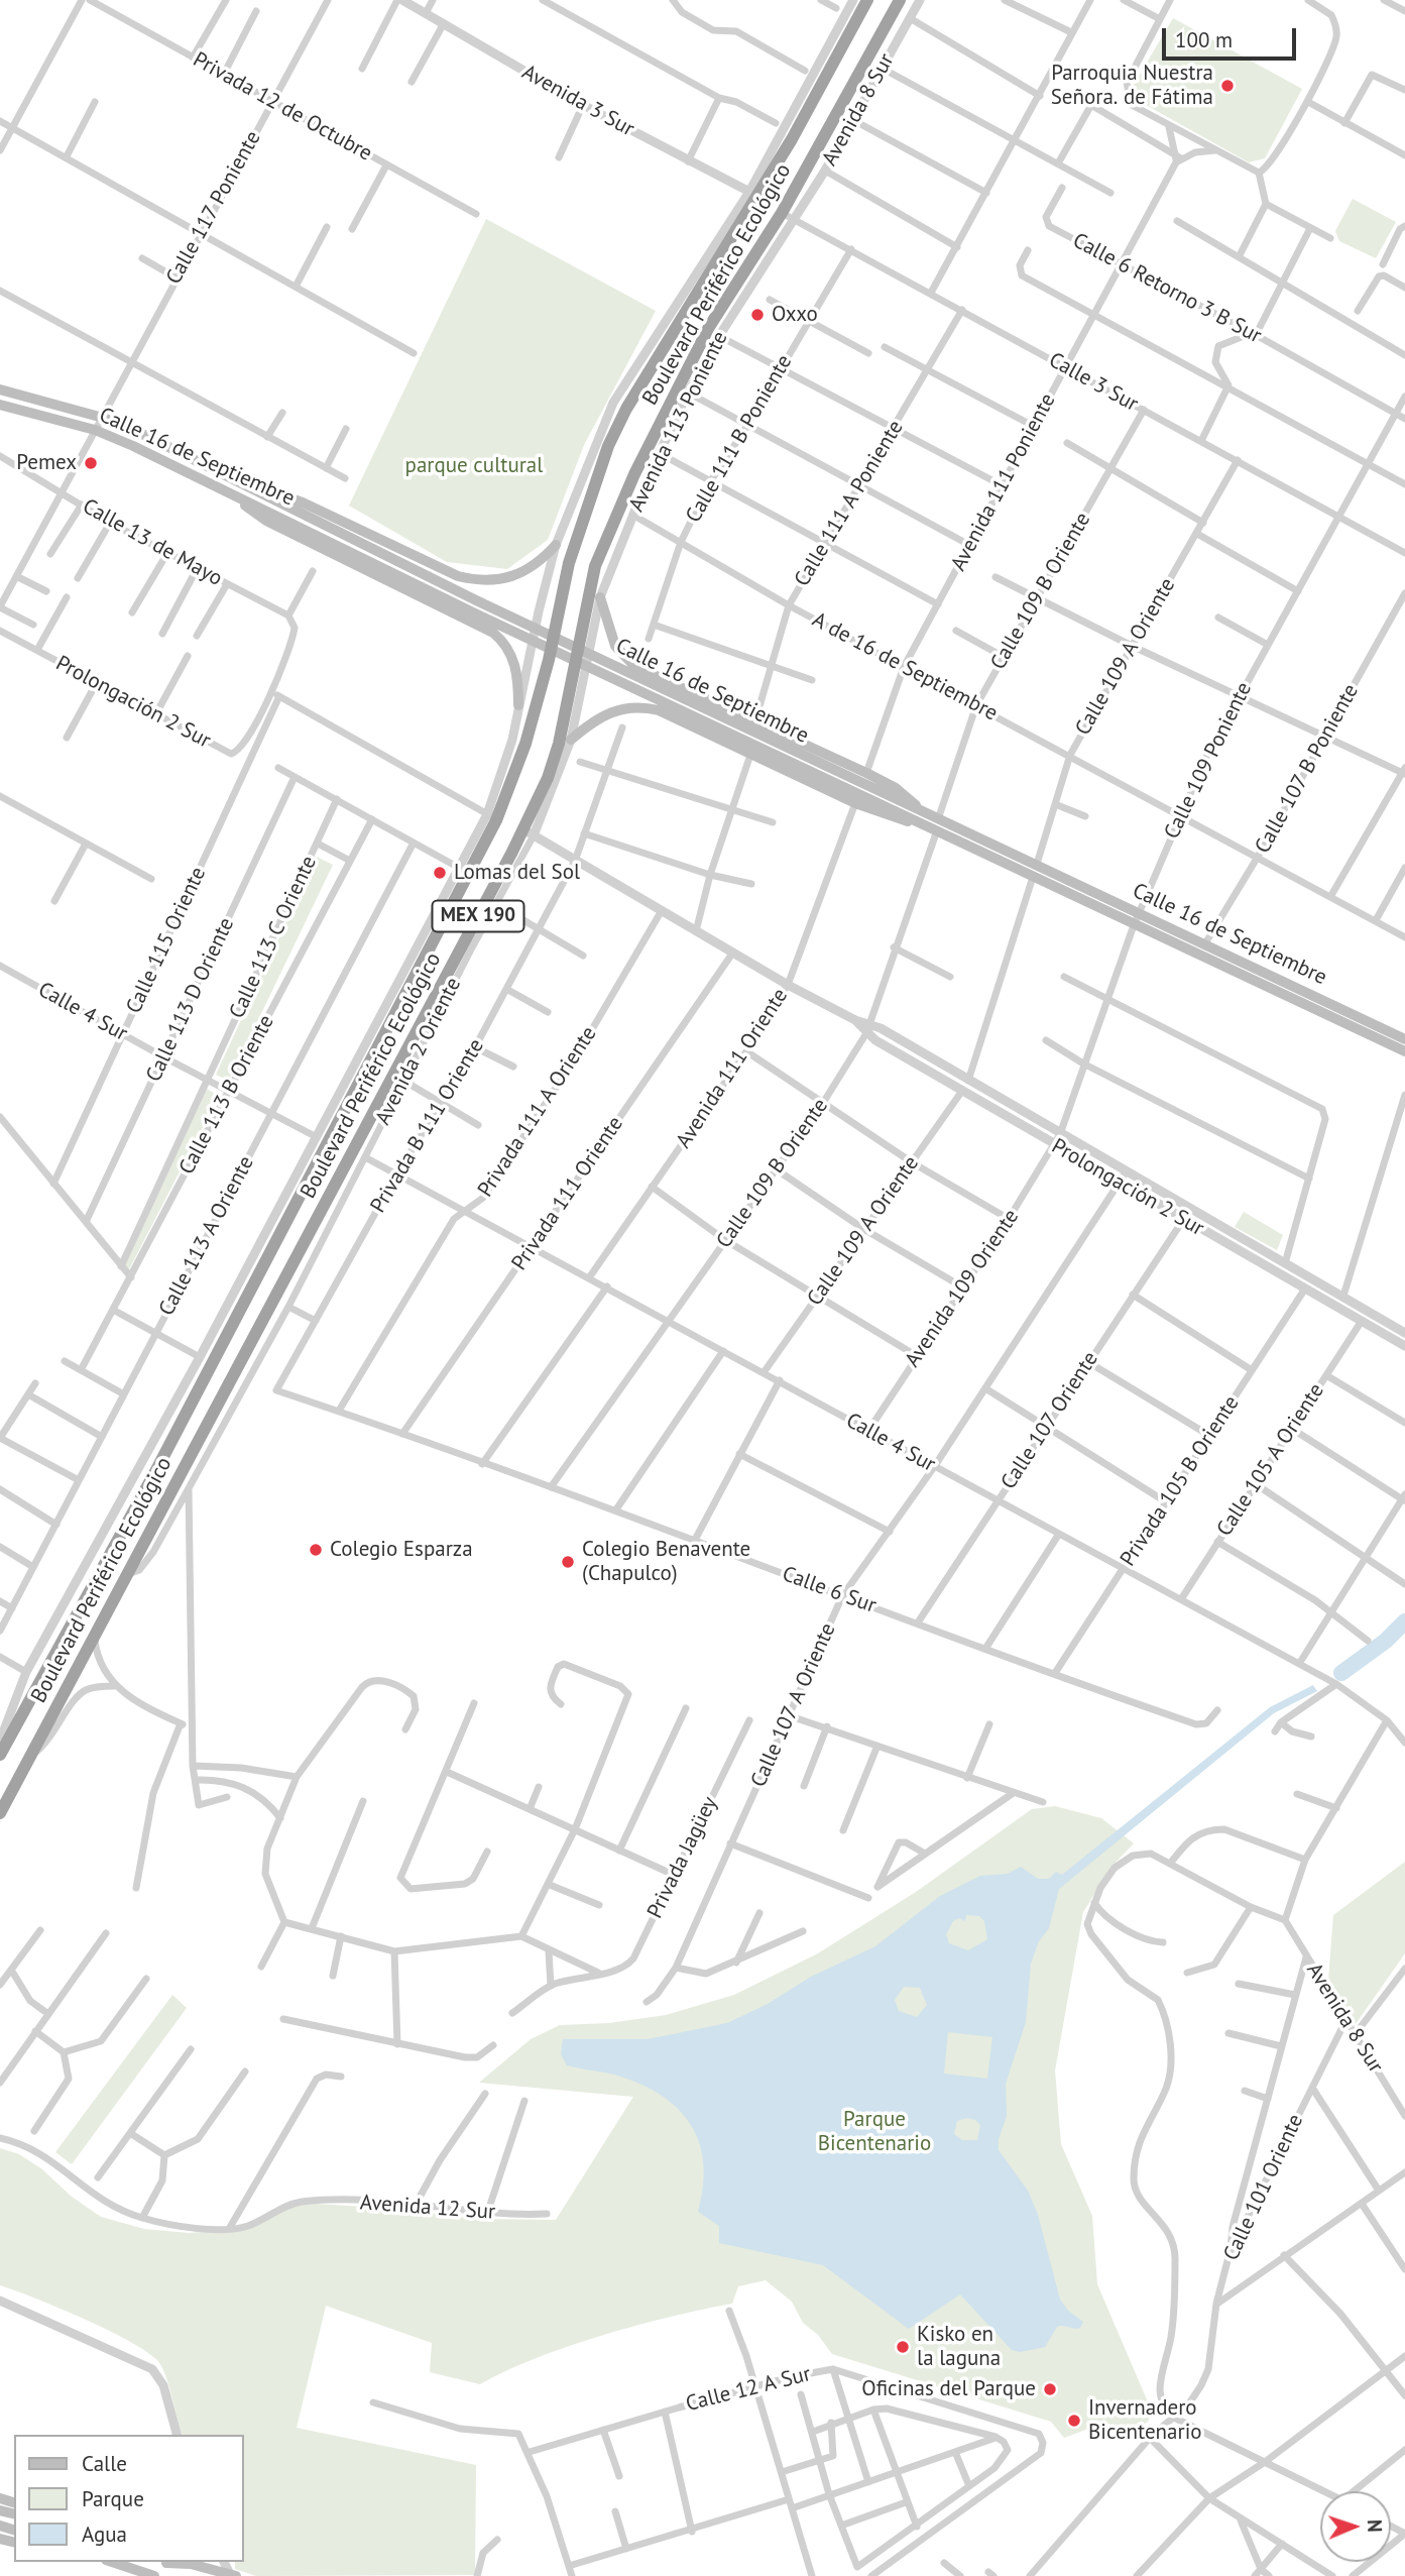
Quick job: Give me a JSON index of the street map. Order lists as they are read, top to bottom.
{
  "streets": {
    "highway": ["Boulevard Periférico Ecológico", "MEX 190"],
    "main road": ["Calle 16 de Septiembre"],
    "street": [
      "Avenida 3 Sur",
      "Privada 12 de Octubre",
      "Avenida 8 Sur",
      "Calle 117 Poniente",
      "Calle 6 Retorno 3 B Sur",
      "Calle 3 Sur",
      "Avenida 113 Poniente",
      "Calle 111 B Poniente",
      "Avenida 111 Poniente",
      "Calle 111 A Poniente",
      "Calle 13 de Mayo",
      "Calle 109 B Oriente",
      "Calle 109 A Oriente",
      "A de 16 de Septiembre",
      "Prolongación 2 Sur",
      "Calle 109 Poniente",
      "Calle 107 B Poniente",
      "Calle 113 C Oriente",
      "Calle 115 Oriente",
      "Calle 113 D Oriente",
      "Calle 4 Sur",
      "Avenida 2 Oriente",
      "Avenida 111 Oriente",
      "Calle 113 B Oriente",
      "Privada 111 A Oriente",
      "Privada B 111 Oriente",
      "Privada 111 Oriente",
      "Calle 113 A Oriente",
      "Avenida 109 Oriente",
      "Calle 107 Oriente",
      "Calle 105 A Oriente",
      "Privada 105 B Oriente",
      "Calle 6 Sur",
      "Calle 107 A Oriente",
      "Privada Jagüey",
      "Calle 101 Oriente",
      "Avenida 12 Sur",
      "Calle 12 A Sur"
    ]
  },
  "crossings": [
    ["Avenida 3 Sur", "Boulevard Periférico Ecológico"],
    ["Privada 12 de Octubre", "Calle 117 Poniente"],
    ["Avenida 8 Sur", "Calle 3 Sur"],
    ["Avenida 8 Sur", "Avenida 113 Poniente"],
    ["Avenida 8 Sur", "Calle 101 Oriente"],
    ["Calle 117 Poniente", "Calle 16 de Septiembre"],
    ["Calle 117 Poniente", "Calle 13 de Mayo"],
    ["Boulevard Periférico Ecológico", "Calle 3 Sur"],
    ["Boulevard Periférico Ecológico", "Prolongación 2 Sur"],
    ["Boulevard Periférico Ecológico", "Calle 4 Sur"],
    ["Boulevard Periférico Ecológico", "Avenida 2 Oriente"],
    ["Calle 6 Retorno 3 B Sur", "Avenida 111 Poniente"],
    ["Calle 6 Retorno 3 B Sur", "Calle 109 Poniente"],
    ["Calle 3 Sur", "Avenida 113 Poniente"],
    ["Calle 3 Sur", "Calle 111 B Poniente"],
    ["Calle 3 Sur", "Avenida 111 Poniente"],
    ["Calle 3 Sur", "Calle 111 A Poniente"],
    ["Calle 3 Sur", "Calle 109 B Oriente"],
    ["Calle 3 Sur", "Calle 109 A Oriente"],
    ["Calle 3 Sur", "Calle 109 Poniente"],
    ["Avenida 113 Poniente", "A de 16 de Septiembre"],
    ["Avenida 113 Poniente", "Avenida 2 Oriente"],
    ["Calle 111 B Poniente", "A de 16 de Septiembre"],
    ["Calle 16 de Septiembre", "Calle 109 B Oriente"],
    ["Calle 16 de Septiembre", "Calle 109 A Oriente"],
    ["Calle 16 de Septiembre", "Calle 109 Poniente"],
    ["Calle 16 de Septiembre", "Calle 107 B Poniente"],
    ["Avenida 111 Poniente", "A de 16 de Septiembre"],
    ["Calle 111 A Poniente", "A de 16 de Septiembre"],
    ["Calle 109 B Oriente", "A de 16 de Septiembre"],
    ["Calle 109 B Oriente", "Prolongación 2 Sur"],
    ["Calle 109 B Oriente", "Calle 4 Sur"],
    ["Calle 109 B Oriente", "Calle 6 Sur"],
    ["Calle 109 A Oriente", "A de 16 de Septiembre"],
    ["Calle 109 A Oriente", "Prolongación 2 Sur"],
    ["Calle 109 A Oriente", "Calle 4 Sur"],
    ["A de 16 de Septiembre", "Calle 109 Poniente"],
    ["A de 16 de Septiembre", "Calle 107 B Poniente"],
    ["Prolongación 2 Sur", "Calle 109 Poniente"],
    ["Prolongación 2 Sur", "Avenida 2 Oriente"],
    ["Prolongación 2 Sur", "Avenida 111 Oriente"],
    ["Prolongación 2 Sur", "Privada 111 A Oriente"],
    ["Prolongación 2 Sur", "Privada B 111 Oriente"],
    ["Prolongación 2 Sur", "Privada 111 Oriente"],
    ["Prolongación 2 Sur", "Avenida 109 Oriente"],
    ["Prolongación 2 Sur", "Calle 107 Oriente"],
    ["Prolongación 2 Sur", "Calle 105 A Oriente"],
    ["Prolongación 2 Sur", "Privada 105 B Oriente"],
    ["Prolongación 2 Sur", "Calle 107 A Oriente"],
    ["Calle 109 Poniente", "Avenida 109 Oriente"],
    ["Calle 113 C Oriente", "Calle 4 Sur"],
    ["Calle 115 Oriente", "Calle 4 Sur"],
    ["Calle 113 D Oriente", "Calle 4 Sur"],
    ["Calle 4 Sur", "Avenida 2 Oriente"],
    ["Calle 4 Sur", "Avenida 111 Oriente"],
    ["Calle 4 Sur", "Calle 113 B Oriente"],
    ["Calle 4 Sur", "Privada 111 A Oriente"],
    ["Calle 4 Sur", "Privada B 111 Oriente"],
    ["Calle 4 Sur", "Privada 111 Oriente"],
    ["Calle 4 Sur", "Calle 113 A Oriente"],
    ["Calle 4 Sur", "Avenida 109 Oriente"],
    ["Calle 4 Sur", "Calle 107 Oriente"],
    ["Calle 4 Sur", "Calle 105 A Oriente"],
    ["Calle 4 Sur", "Privada 105 B Oriente"],
    ["Calle 4 Sur", "Calle 107 A Oriente"],
    ["Privada 111 A Oriente", "Calle 6 Sur"],
    ["Privada B 111 Oriente", "Calle 6 Sur"],
    ["Privada 111 Oriente", "Calle 6 Sur"],
    ["Calle 107 Oriente", "Calle 6 Sur"],
    ["Privada 105 B Oriente", "Calle 6 Sur"],
    ["Calle 6 Sur", "Calle 107 A Oriente"]
  ],
  "parks": ["parque cultural", "Parque Bicentenario"],
  "places": [
    "Parroquia Nuestra Señora. de Fátima",
    "Oxxo",
    "Pemex",
    "Lomas del Sol",
    "Colegio Esparza",
    "Colegio Benavente (Chapulco)",
    "Kisko en la laguna",
    "Oficinas del Parque",
    "Invernadero Bicentenario"
  ],
  "legend": ["Calle", "Parque", "Agua"],
  "scale_bar": "100 m",
  "north": "right"
}
